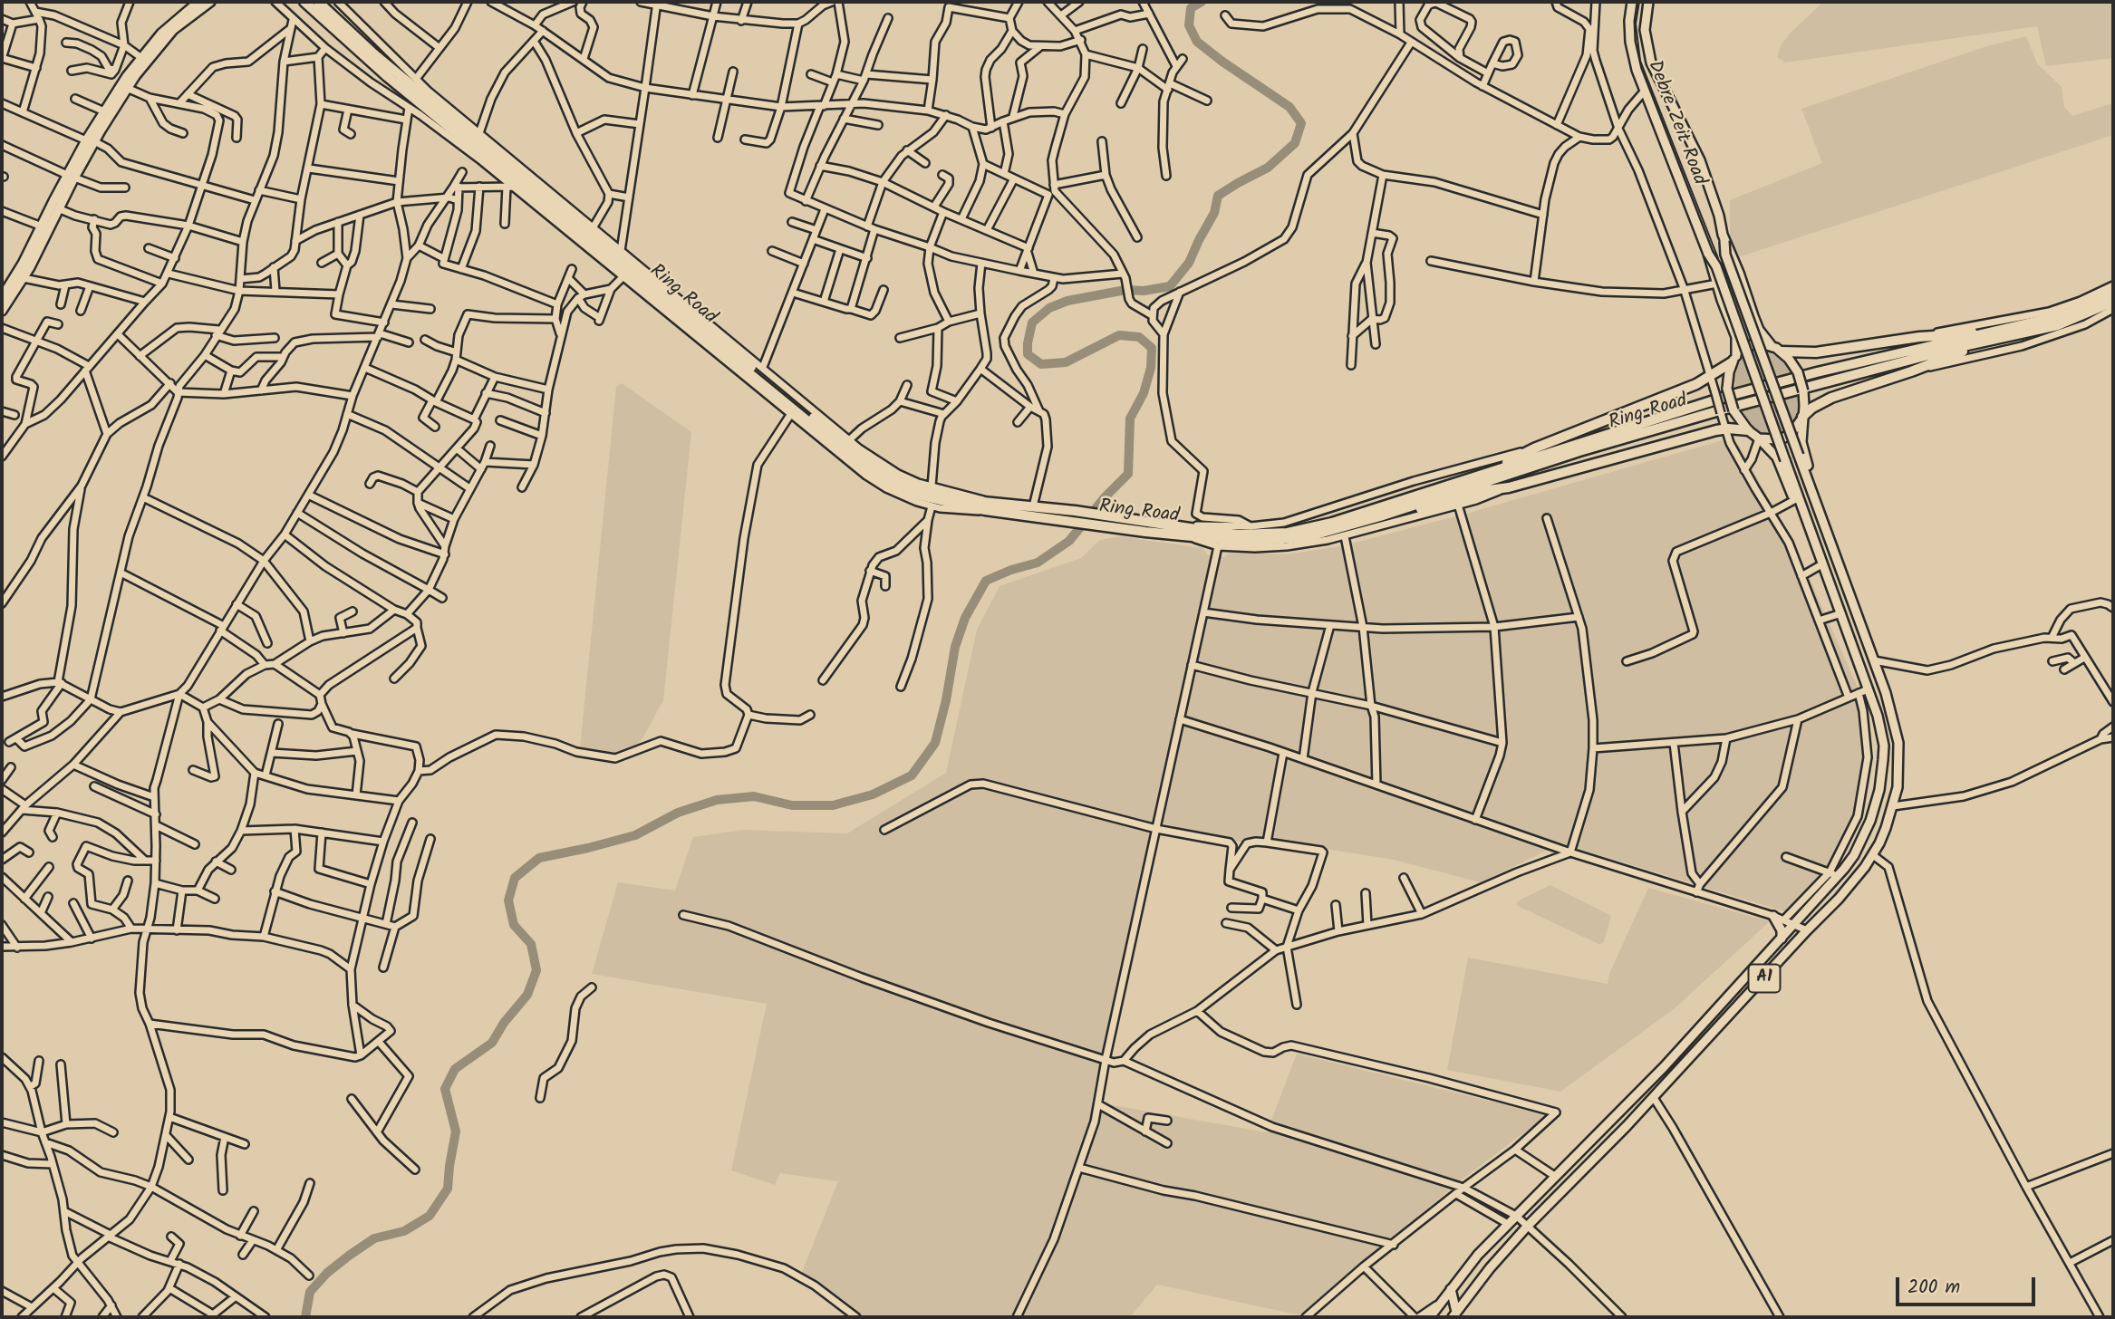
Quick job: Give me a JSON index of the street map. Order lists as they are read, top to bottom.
{
  "streets": {
    "highway": ["Ring Road"],
    "main road": ["Debre Zeit Road", "A1"]
  },
  "scale_bar": "200 m"
}
